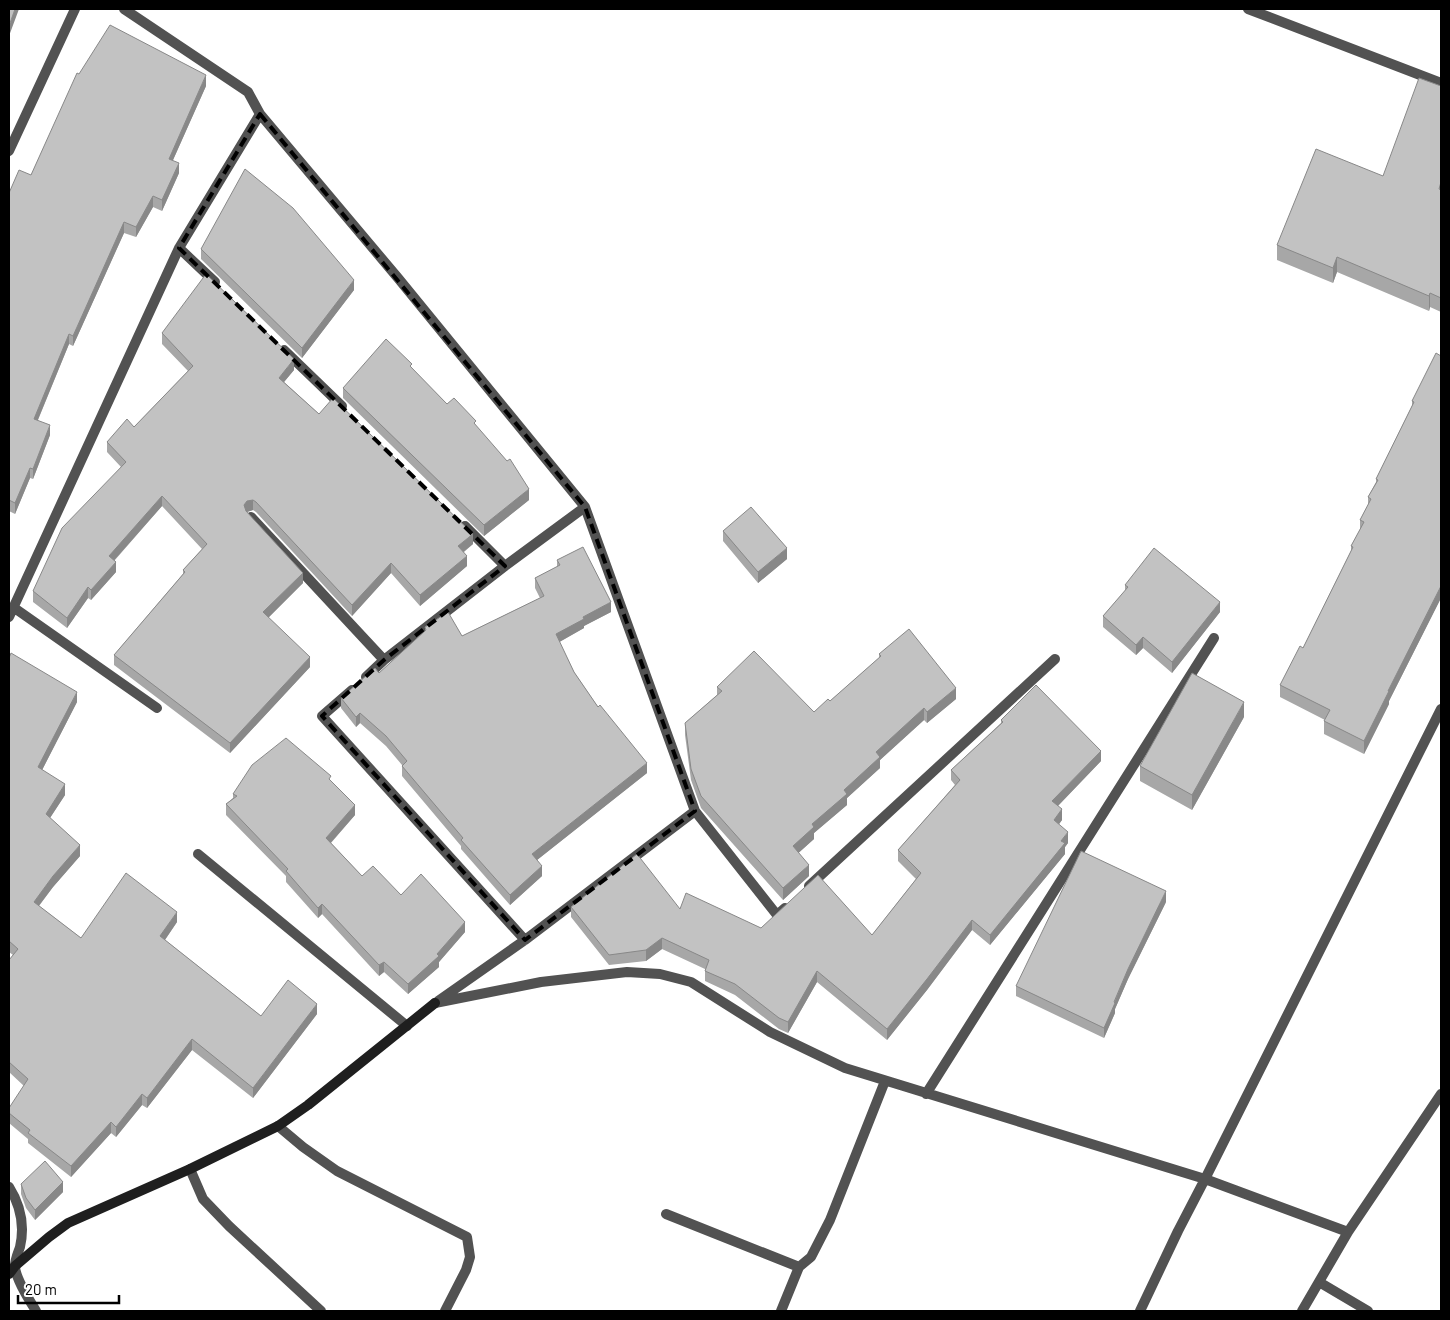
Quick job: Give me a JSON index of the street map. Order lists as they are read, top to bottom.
{
  "scale_bar": "20 m"
}
